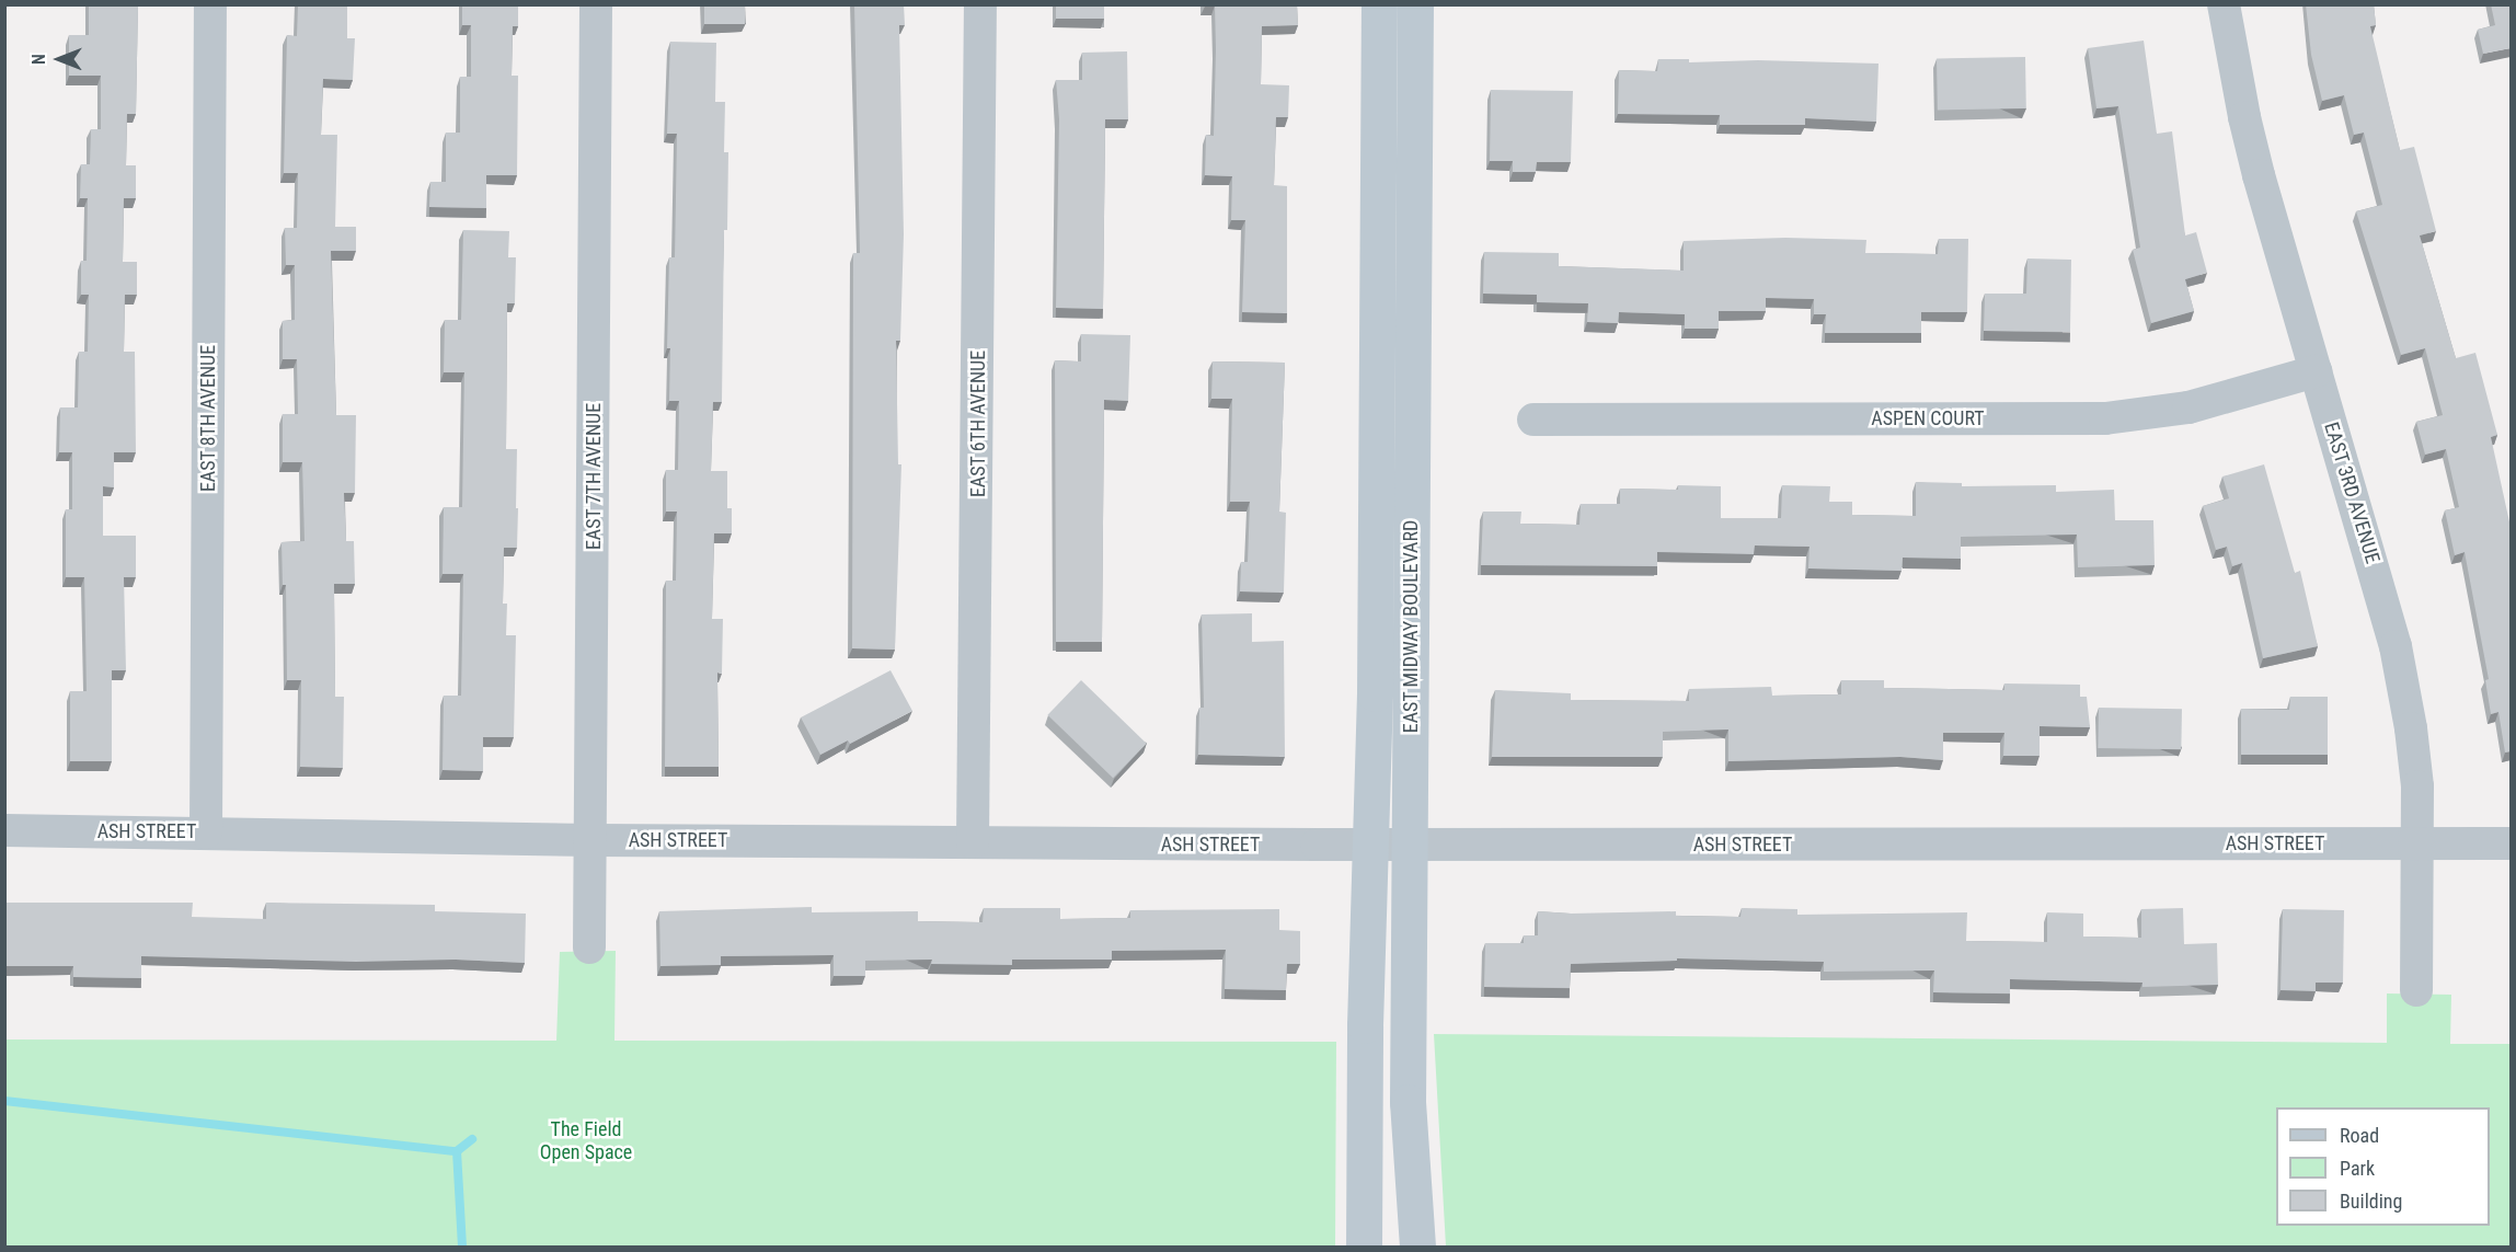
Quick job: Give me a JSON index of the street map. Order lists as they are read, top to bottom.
{
  "streets": {
    "main road": ["EAST MIDWAY BOULEVARD"],
    "street": [
      "EAST 8TH AVENUE",
      "ASPEN COURT",
      "EAST 6TH AVENUE",
      "EAST 7TH AVENUE",
      "EAST 3RD AVENUE",
      "ASH STREET"
    ]
  },
  "crossings": [
    ["EAST 8TH AVENUE", "ASH STREET"],
    ["ASPEN COURT", "EAST 3RD AVENUE"],
    ["EAST 6TH AVENUE", "ASH STREET"],
    ["EAST 7TH AVENUE", "ASH STREET"],
    ["EAST 3RD AVENUE", "ASH STREET"],
    ["EAST MIDWAY BOULEVARD", "ASH STREET"]
  ],
  "parks": ["The Field Open Space"],
  "legend": ["Road", "Park", "Building"],
  "north": "left"
}
